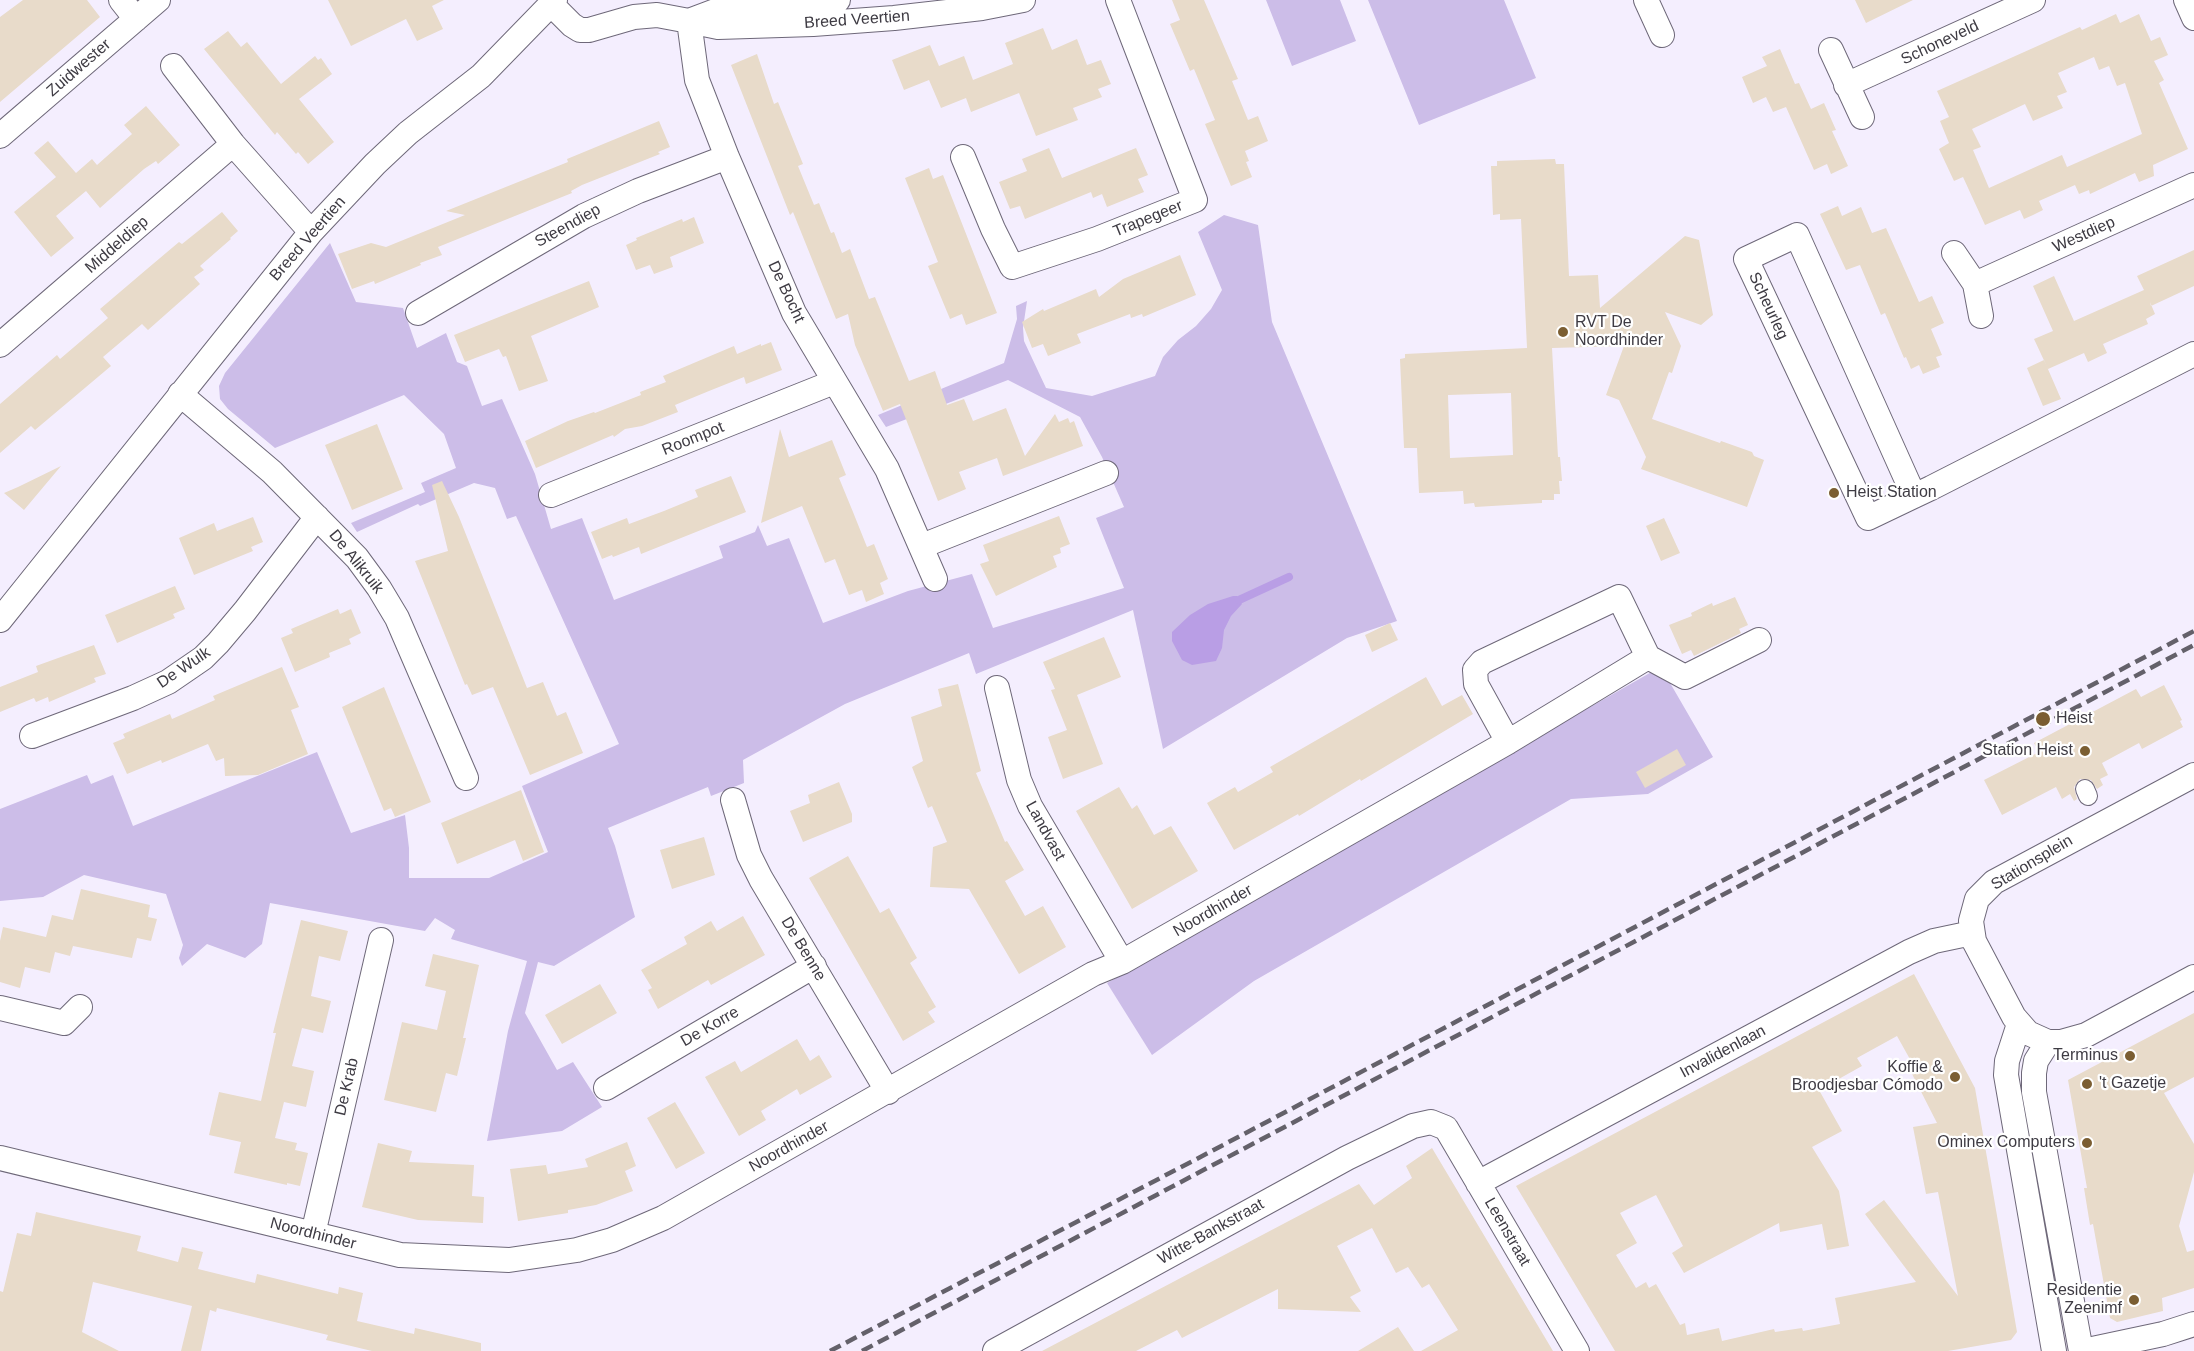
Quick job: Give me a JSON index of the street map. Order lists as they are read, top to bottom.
{
  "streets": {
    "street": [
      "Breed Veertien",
      "Schoneveld",
      "Zuidwester",
      "Trapegeer",
      "Steendiep",
      "Westdiep",
      "Middeldiep",
      "De Bocht",
      "Scheurleg",
      "Roompot",
      "De Alikruik",
      "De Wulk",
      "Landvast",
      "Stationsplein",
      "Noordhinder",
      "De Benne",
      "De Korre",
      "Invalidenlaan",
      "De Krab",
      "Witte-Bankstraat",
      "Leenstraat"
    ]
  },
  "crossings": [
    ["Breed Veertien", "De Bocht"],
    ["Breed Veertien", "De Alikruik"],
    ["Steendiep", "De Bocht"],
    ["De Bocht", "Roompot"],
    ["De Alikruik", "De Wulk"],
    ["Landvast", "Noordhinder"],
    ["Stationsplein", "Invalidenlaan"],
    ["Noordhinder", "De Benne"],
    ["Noordhinder", "De Krab"],
    ["De Benne", "De Korre"],
    ["Invalidenlaan", "Leenstraat"],
    ["Witte-Bankstraat", "Leenstraat"]
  ],
  "places": [
    "RVT De Noordhinder",
    "Heist Station",
    "Heist",
    "Station Heist",
    "Terminus",
    "Koffie & Broodjesbar Cómodo",
    "'t Gazetje",
    "Ominex Computers",
    "Residentie Zeenimf"
  ]
}
